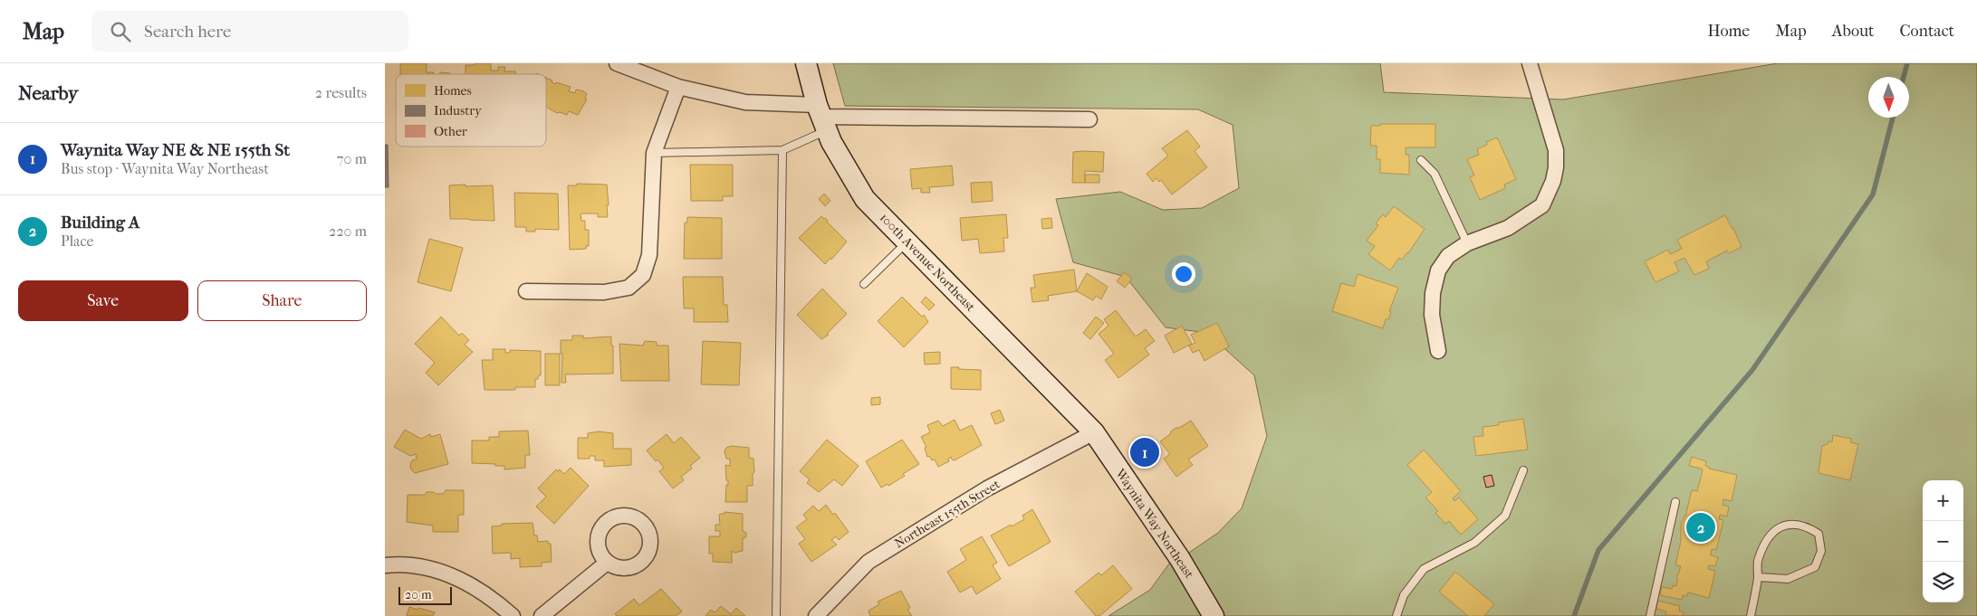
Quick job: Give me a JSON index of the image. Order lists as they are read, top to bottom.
{
  "streets": {
    "main road": ["100th Avenue Northeast", "Waynita Way Northeast"],
    "street": ["Northeast 155th Street"]
  },
  "crossings": [
    ["100th Avenue Northeast", "Northeast 155th Street"],
    ["100th Avenue Northeast", "Waynita Way Northeast"],
    ["Northeast 155th Street", "Waynita Way Northeast"]
  ],
  "legend": ["Homes", "Industry", "Other"],
  "scale_bar": "20 m",
  "north": "bottom",
  "page": {
    "header": "Map",
    "search": "Search here",
    "nav": [
      "Home",
      "Map",
      "About",
      "Contact"
    ],
    "heading": ["Nearby", "2 results"],
    "list": [
      {
        "mark": "1",
        "name": "Waynita Way NE & NE 155th St",
        "note": "Bus stop · Waynita Way Northeast",
        "value": "70 m"
      },
      {
        "mark": "2",
        "name": "Building A",
        "note": "Place",
        "value": "220 m"
      }
    ],
    "buttons": ["Save", "Share"],
    "pins": ["1", "2"],
    "map_buttons": ["+", "−"],
    "scale": "20 m"
  }
}
